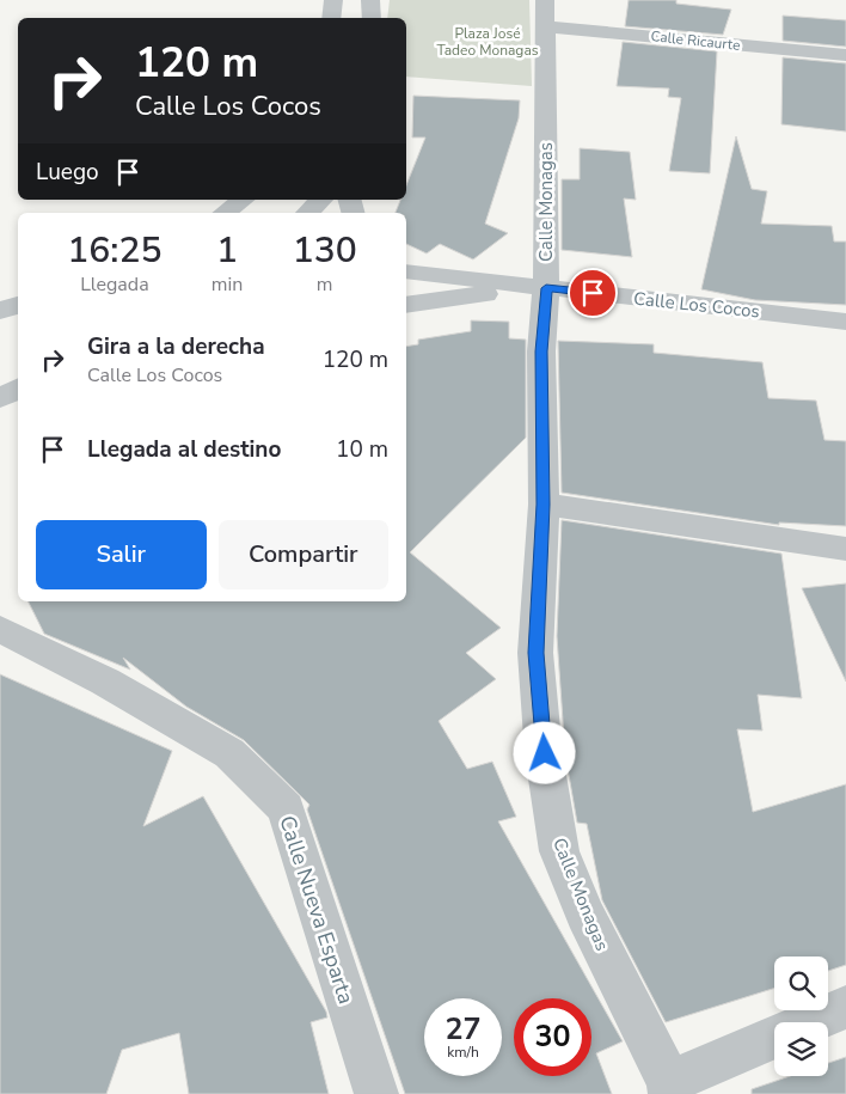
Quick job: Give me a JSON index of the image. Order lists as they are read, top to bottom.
{
  "streets": {
    "street": [
      "Calle Ricaurte",
      "Calle Monagas",
      "Calle Los Cocos",
      "Calle Nueva Esparta"
    ]
  },
  "crossings": [
    ["Calle Ricaurte", "Calle Monagas"],
    ["Calle Monagas", "Calle Los Cocos"]
  ],
  "parks": ["Plaza José Tadeo Monagas"],
  "page": {
    "turn": ["120 m", "Calle Los Cocos"],
    "then": "Luego",
    "eta": [
      "16:25",
      "Llegada",
      "1",
      "min",
      "130",
      "m"
    ],
    "list": [
      {
        "name": "Gira a la derecha",
        "note": "Calle Los Cocos",
        "value": "120 m"
      },
      {
        "name": "Llegada al destino",
        "value": "10 m"
      }
    ],
    "buttons": ["Salir", "Compartir"],
    "speed": "27 km/h",
    "limit": "30"
  }
}
